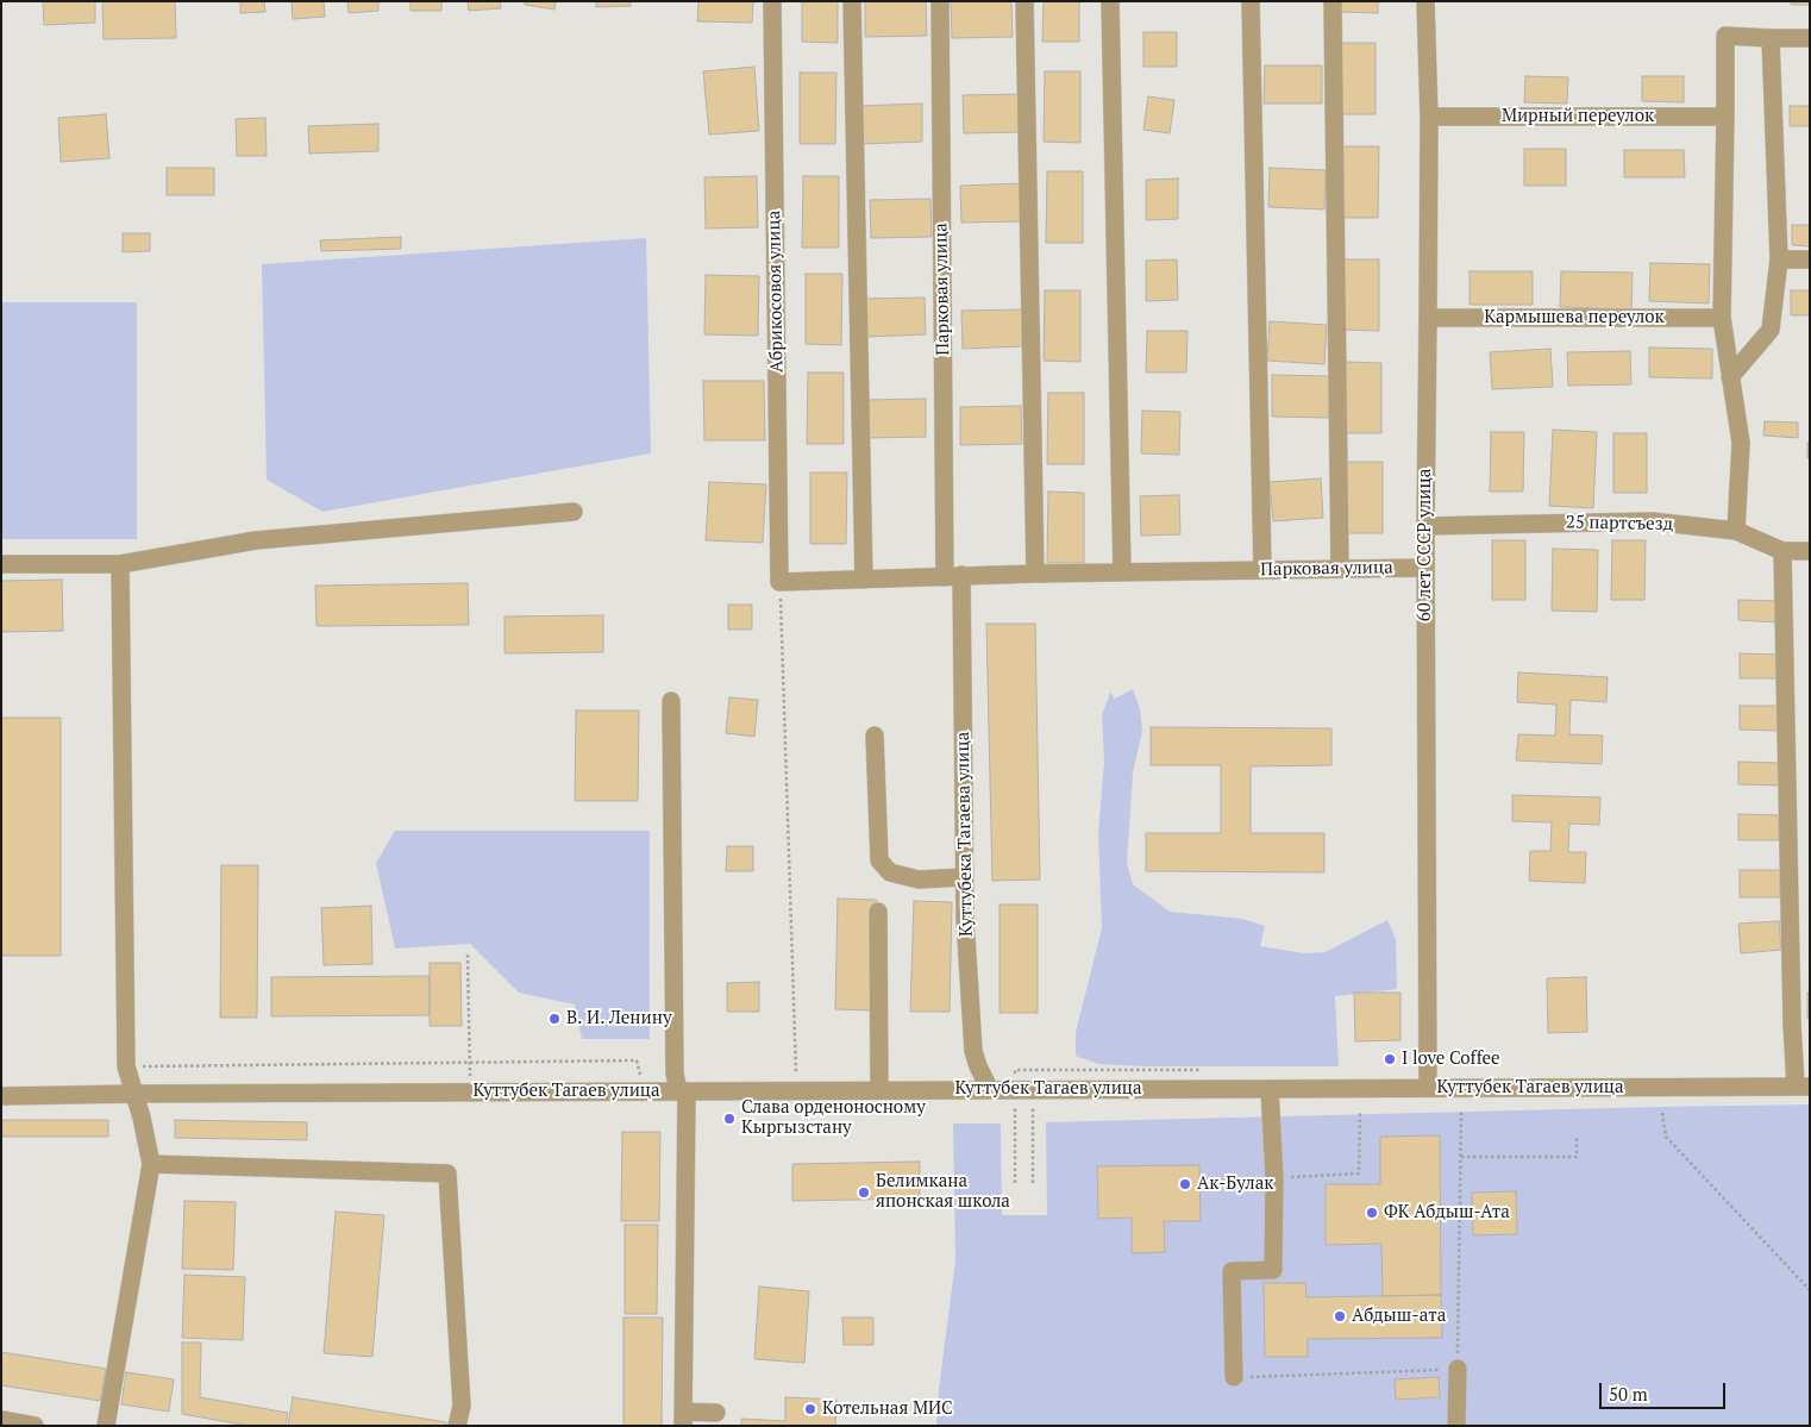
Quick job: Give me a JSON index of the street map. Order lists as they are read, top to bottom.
{
  "streets": {
    "street": [
      "Мирный переулок",
      "Парковая улица",
      "Абрикосовоя улица",
      "Кармышева переулок",
      "25 партсъезд",
      "60 лет СССР улица",
      "Куттубека Тагаева улица",
      "Куттубек Тагаев улица"
    ]
  },
  "crossings": [
    ["Мирный переулок", "60 лет СССР улица"],
    ["Парковая улица", "Абрикосовоя улица"],
    ["Парковая улица", "60 лет СССР улица"],
    ["Парковая улица", "Куттубека Тагаева улица"],
    ["Кармышева переулок", "60 лет СССР улица"],
    ["25 партсъезд", "60 лет СССР улица"],
    ["60 лет СССР улица", "Куттубек Тагаев улица"],
    ["Куттубека Тагаева улица", "Куттубек Тагаев улица"]
  ],
  "places": [
    "В. И. Ленину",
    "I love Coffee",
    "Слава орденоносному Кыргызстану",
    "Ак-Булак",
    "Белимкана японская школа",
    "ФК Абдыш-Ата",
    "Абдыш-ата",
    "Котельная МИС"
  ],
  "scale_bar": "50 m"
}
